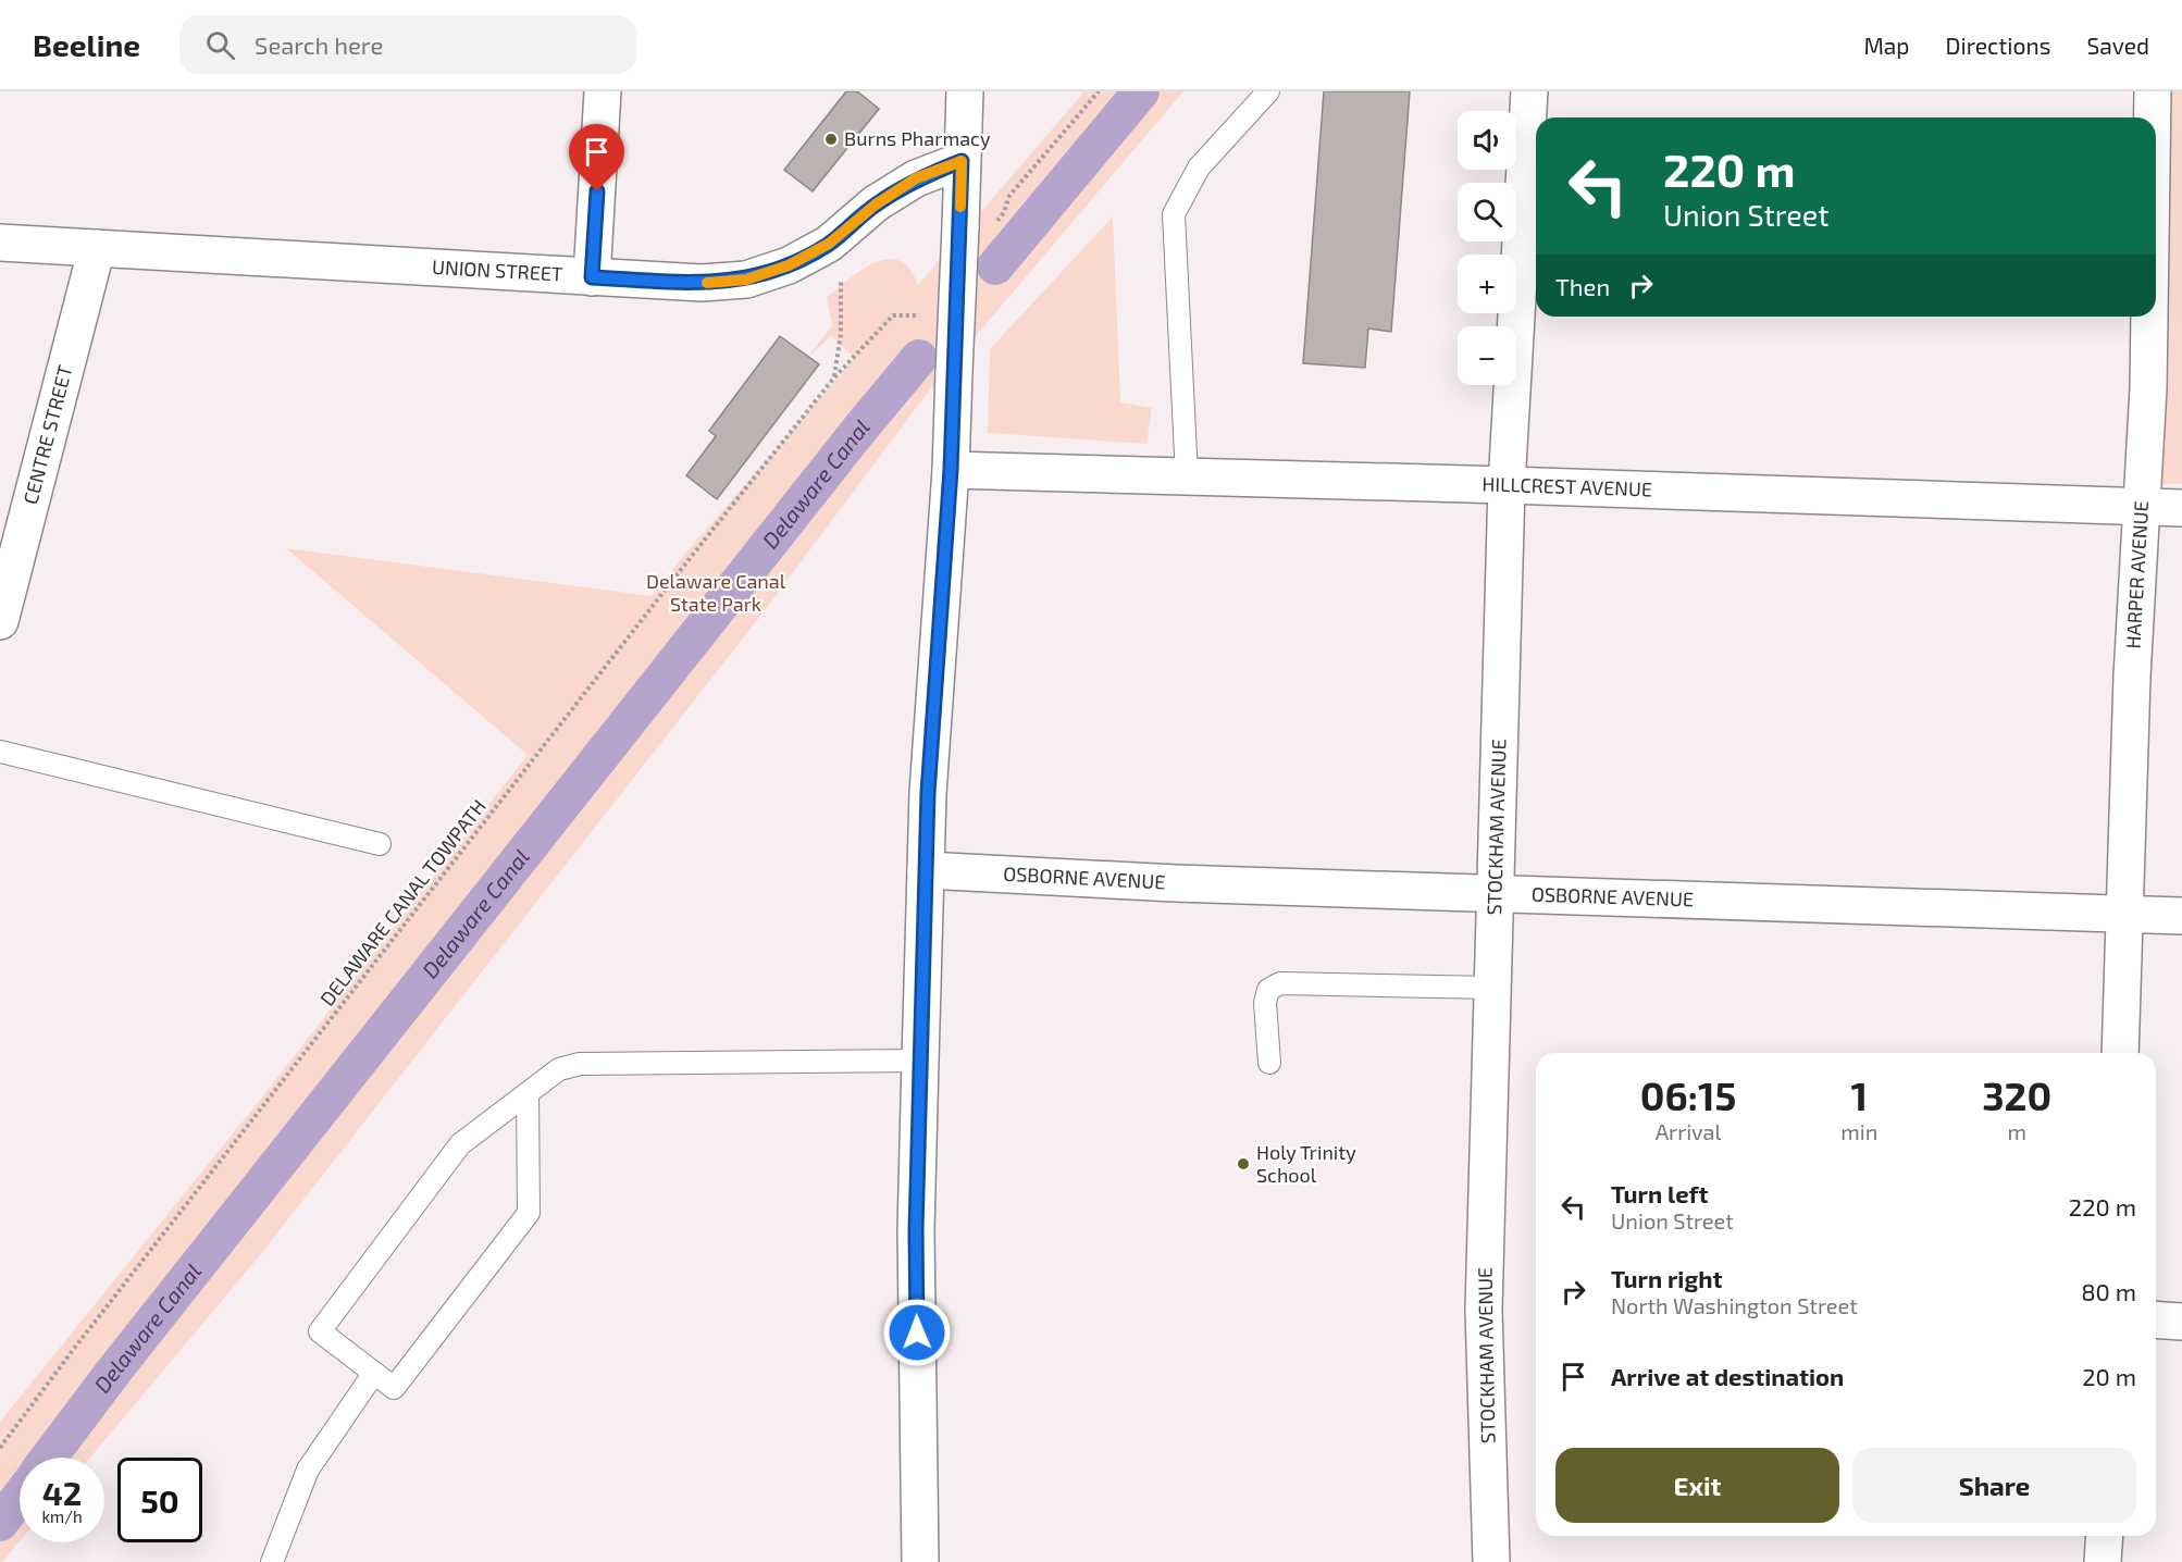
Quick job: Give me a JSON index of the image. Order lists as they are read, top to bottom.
{
  "streets": {
    "street": [
      "UNION STREET",
      "CENTRE STREET",
      "HILLCREST AVENUE",
      "HARPER AVENUE",
      "STOCKHAM AVENUE",
      "OSBORNE AVENUE"
    ],
    "path": ["DELAWARE CANAL TOWPATH"]
  },
  "crossings": [
    ["UNION STREET", "CENTRE STREET"],
    ["HILLCREST AVENUE", "HARPER AVENUE"],
    ["HILLCREST AVENUE", "STOCKHAM AVENUE"],
    ["HARPER AVENUE", "OSBORNE AVENUE"],
    ["STOCKHAM AVENUE", "OSBORNE AVENUE"]
  ],
  "water": ["Delaware Canal"],
  "parks": ["Delaware Canal State Park"],
  "places": ["Burns Pharmacy", "Holy Trinity School"],
  "page": {
    "header": "Beeline",
    "search": "Search here",
    "nav": ["Map", "Directions", "Saved"],
    "map_buttons": ["+", "−"],
    "turn": ["220 m", "Union Street"],
    "then": "Then",
    "eta": [
      "06:15",
      "Arrival",
      "1",
      "min",
      "320",
      "m"
    ],
    "list": [
      {
        "name": "Turn left",
        "note": "Union Street",
        "value": "220 m"
      },
      {
        "name": "Turn right",
        "note": "North Washington Street",
        "value": "80 m"
      },
      {
        "name": "Arrive at destination",
        "value": "20 m"
      }
    ],
    "buttons": ["Exit", "Share"],
    "speed": "42 km/h",
    "limit": "50"
  }
}
